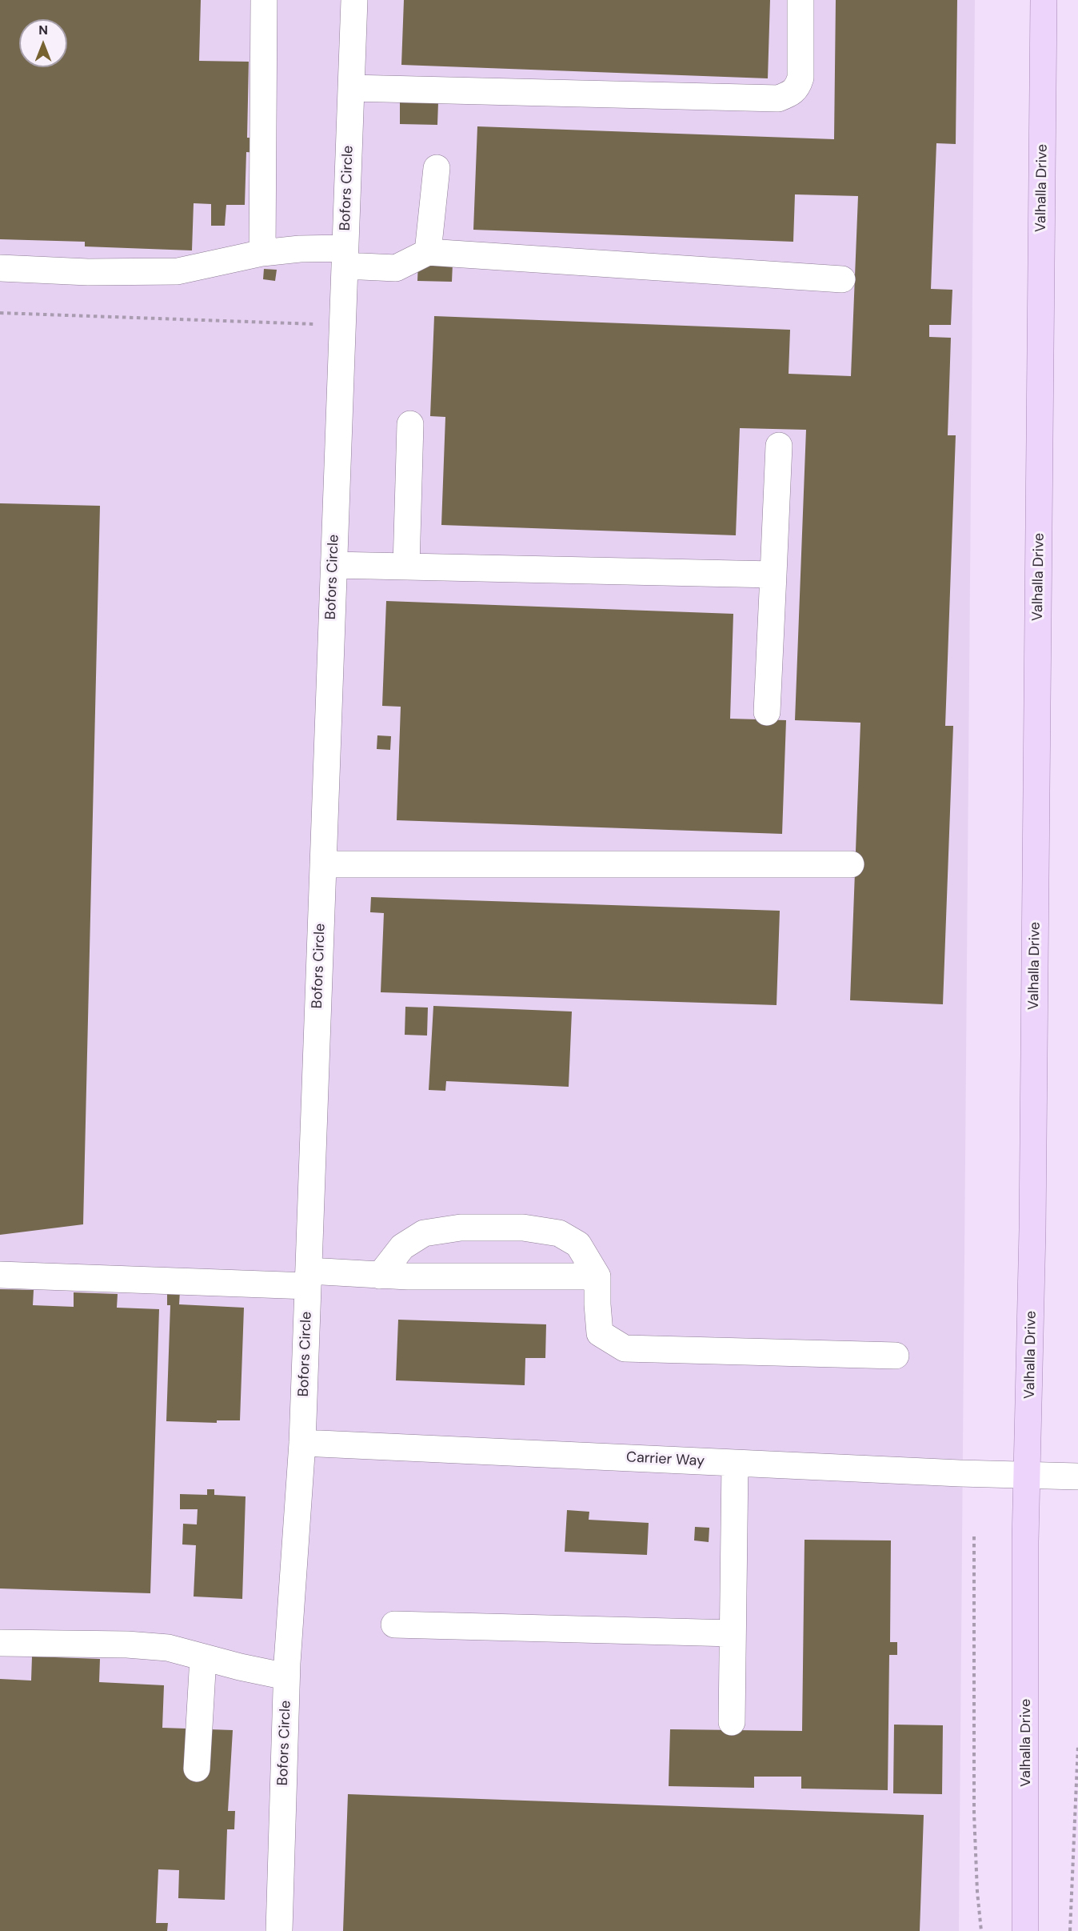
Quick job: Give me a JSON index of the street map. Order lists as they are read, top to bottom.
{
  "streets": {
    "main road": ["Valhalla Drive"],
    "street": ["Bofors Circle", "Carrier Way"]
  },
  "crossings": [
    ["Bofors Circle", "Carrier Way"],
    ["Valhalla Drive", "Carrier Way"]
  ],
  "north": "top"
}
